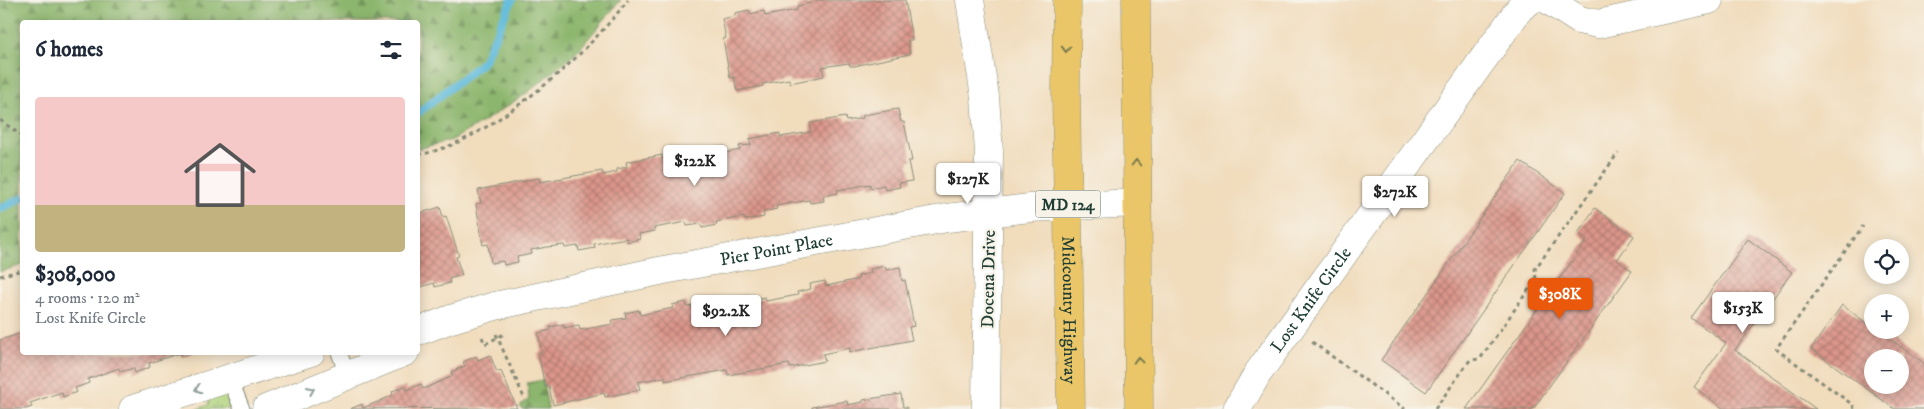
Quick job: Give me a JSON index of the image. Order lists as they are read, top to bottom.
{
  "streets": {
    "main road": ["MD 124", "Midcounty Highway"],
    "street": ["Pier Point Place", "Docena Drive", "Lost Knife Circle"]
  },
  "crossings": [
    ["Pier Point Place", "Docena Drive"],
    ["Pier Point Place", "Midcounty Highway"]
  ],
  "page": {
    "heading": "6 homes",
    "list": [
      {
        "name": "$308,000",
        "note": "4 rooms · 120 m² · Lost Knife Circle"
      }
    ],
    "price": [
      "$122K",
      "$127K",
      "$272K",
      "$308K",
      "$153K",
      "$92.2K"
    ],
    "map_buttons": ["+", "−"]
  }
}
